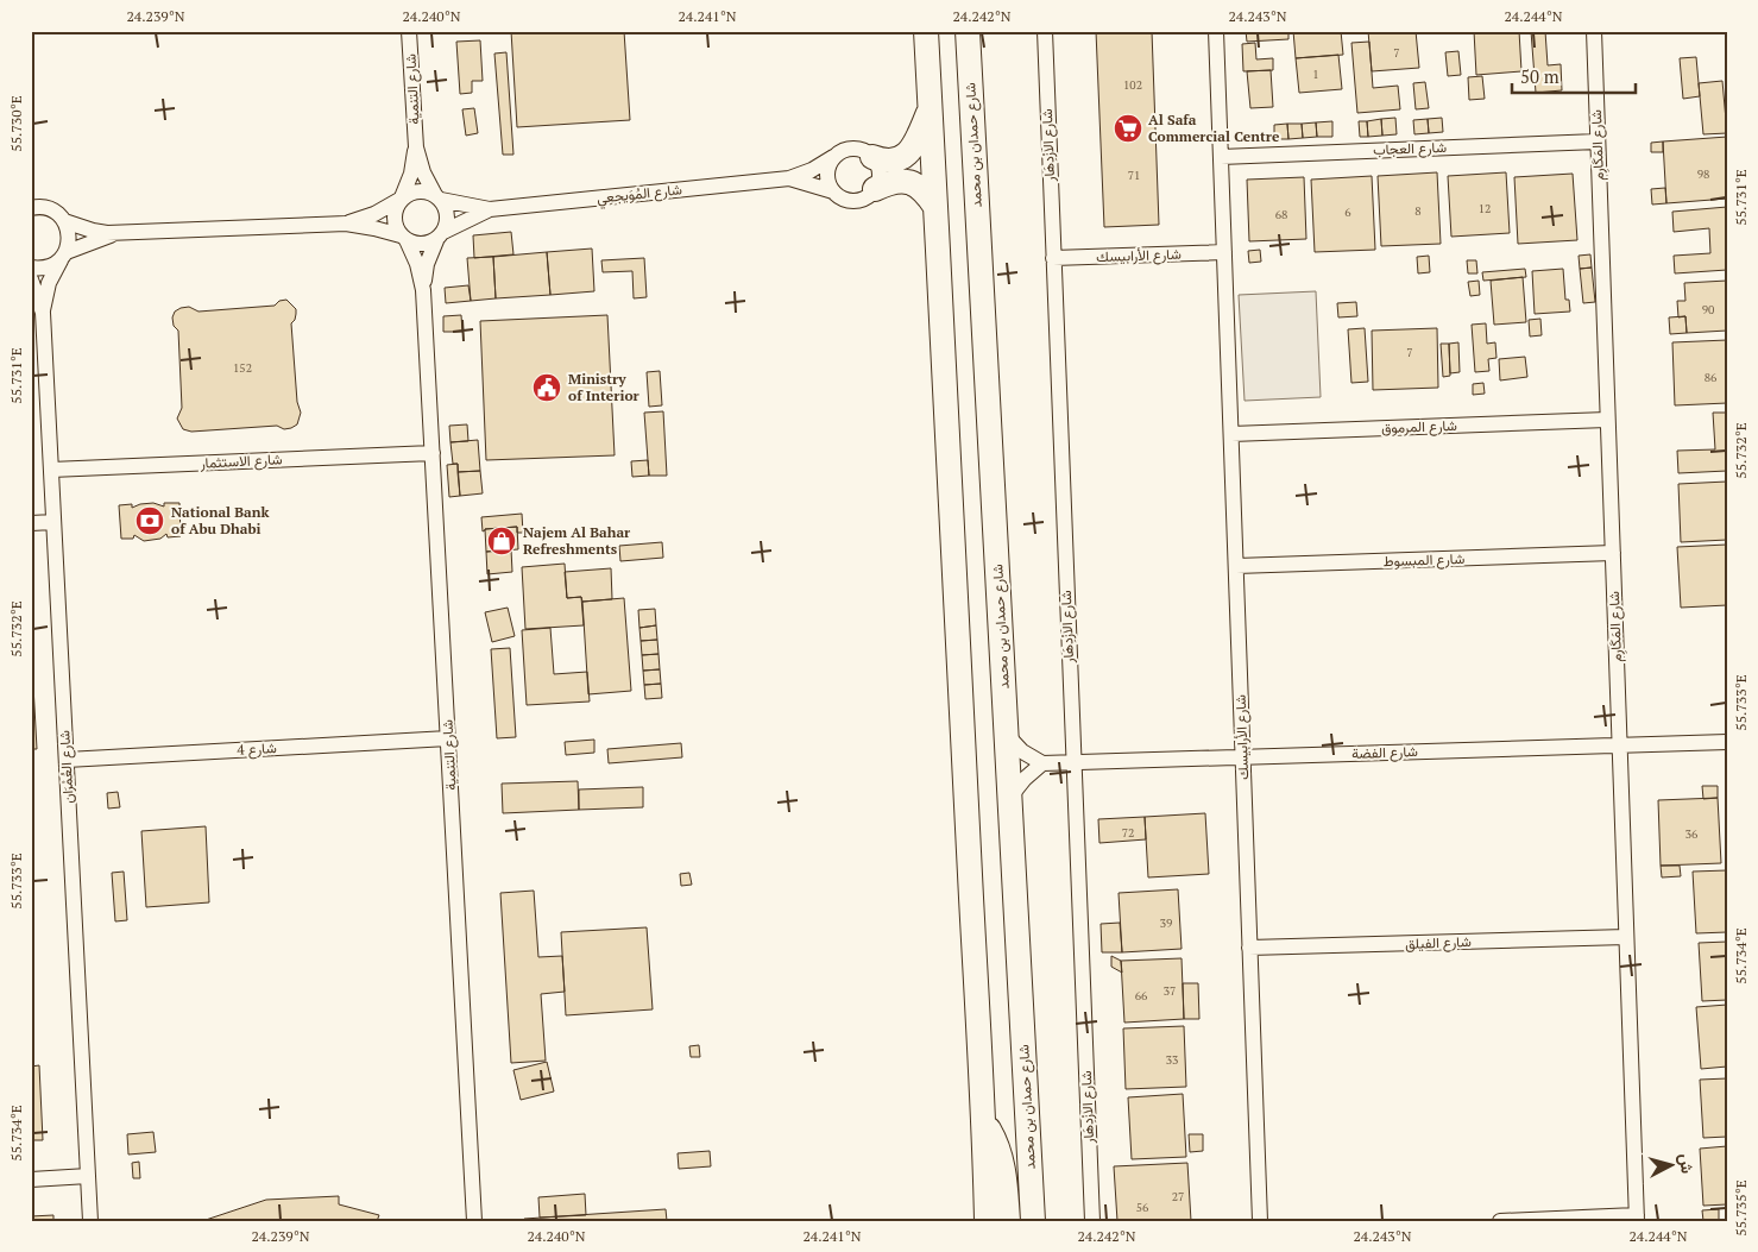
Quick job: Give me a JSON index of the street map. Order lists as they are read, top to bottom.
{
  "streets": {
    "main road": ["شارع حمدان بن محمد"],
    "street": [
      "شارع التنمية",
      "شارع الازْدِهَار",
      "شارع المَكَارِم",
      "شارع العجاب",
      "شارع المُوَيجعِي",
      "شارع الأرابيسك",
      "شارع المرموق",
      "شارع الاستثمار",
      "شارع المبسوط",
      "شارع 4",
      "شارع الفضة",
      "شارع العُمْرَان",
      "شارع الفيلق"
    ]
  },
  "crossings": [
    ["شارع التنمية", "شارع المُوَيجعِي"],
    ["شارع التنمية", "شارع الاستثمار"],
    ["شارع التنمية", "شارع 4"],
    ["شارع الازْدِهَار", "شارع الأرابيسك"],
    ["شارع الازْدِهَار", "شارع الفضة"],
    ["شارع المَكَارِم", "شارع العجاب"],
    ["شارع المَكَارِم", "شارع المرموق"],
    ["شارع المَكَارِم", "شارع المبسوط"],
    ["شارع المَكَارِم", "شارع الفضة"],
    ["شارع المَكَارِم", "شارع الفيلق"],
    ["شارع العجاب", "شارع الأرابيسك"],
    ["شارع الأرابيسك", "شارع المرموق"],
    ["شارع الأرابيسك", "شارع المبسوط"],
    ["شارع الأرابيسك", "شارع الفضة"],
    ["شارع الأرابيسك", "شارع الفيلق"],
    ["شارع الاستثمار", "شارع العُمْرَان"],
    ["شارع 4", "شارع العُمْرَان"]
  ],
  "places": {
    "supermarket": ["Al Safa Commercial Centre"],
    "public building": ["Ministry of Interior"],
    "bank": ["National Bank of Abu Dhabi"],
    "shop": ["Najem Al Bahar Refreshments"]
  },
  "house_numbers": [
    "7",
    "1",
    "102",
    "98",
    "71",
    "12",
    "8",
    "6",
    "68",
    "90",
    "7",
    "152",
    "86",
    "72",
    "36",
    "39",
    "37",
    "66",
    "33",
    "27",
    "56"
  ],
  "scale_bar": "50 m",
  "north": "right",
  "coordinates": [
    "24.239°N",
    "24.240°N",
    "24.241°N",
    "24.242°N",
    "24.243°N",
    "24.244°N",
    "55.730°E",
    "55.731°E",
    "55.732°E",
    "55.733°E",
    "55.734°E",
    "55.735°E"
  ]
}
